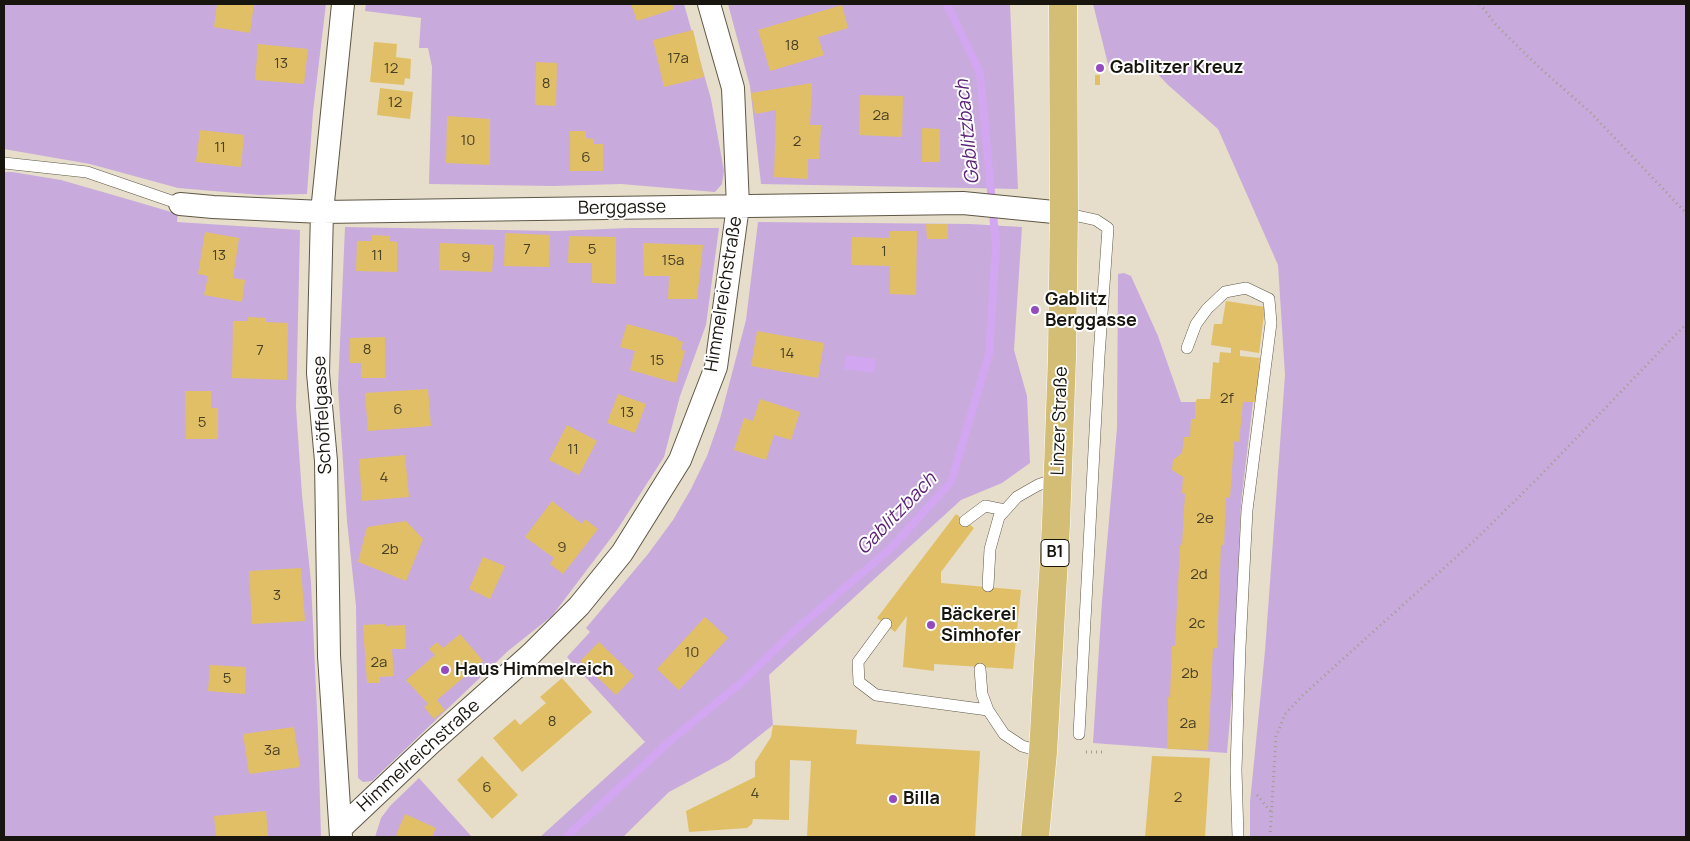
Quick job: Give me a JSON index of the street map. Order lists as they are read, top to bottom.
{
  "streets": {
    "main road": ["Linzer Straße", "B1"],
    "street": ["Berggasse", "Himmelreichstraße", "Schöffelgasse"]
  },
  "crossings": [
    ["Berggasse", "Himmelreichstraße"],
    ["Berggasse", "Schöffelgasse"],
    ["Berggasse", "Linzer Straße"],
    ["Himmelreichstraße", "Schöffelgasse"]
  ],
  "water": ["Gablitzbach"],
  "places": [
    "Gablitzer Kreuz",
    "Gablitz Berggasse",
    "Bäckerei Simhofer",
    "Haus Himmelreich",
    "Billa"
  ],
  "house_numbers": [
    "18",
    "17a",
    "13",
    "12",
    "8",
    "12",
    "2a",
    "10",
    "2",
    "11",
    "6",
    "7",
    "5",
    "1",
    "13",
    "11",
    "9",
    "15a",
    "8",
    "7",
    "14",
    "15",
    "2f",
    "6",
    "13",
    "5",
    "11",
    "4",
    "2e",
    "9",
    "2b",
    "2d",
    "3",
    "2c",
    "10",
    "2a",
    "2b",
    "5",
    "8",
    "2a",
    "3a",
    "6",
    "4",
    "2"
  ]
}
